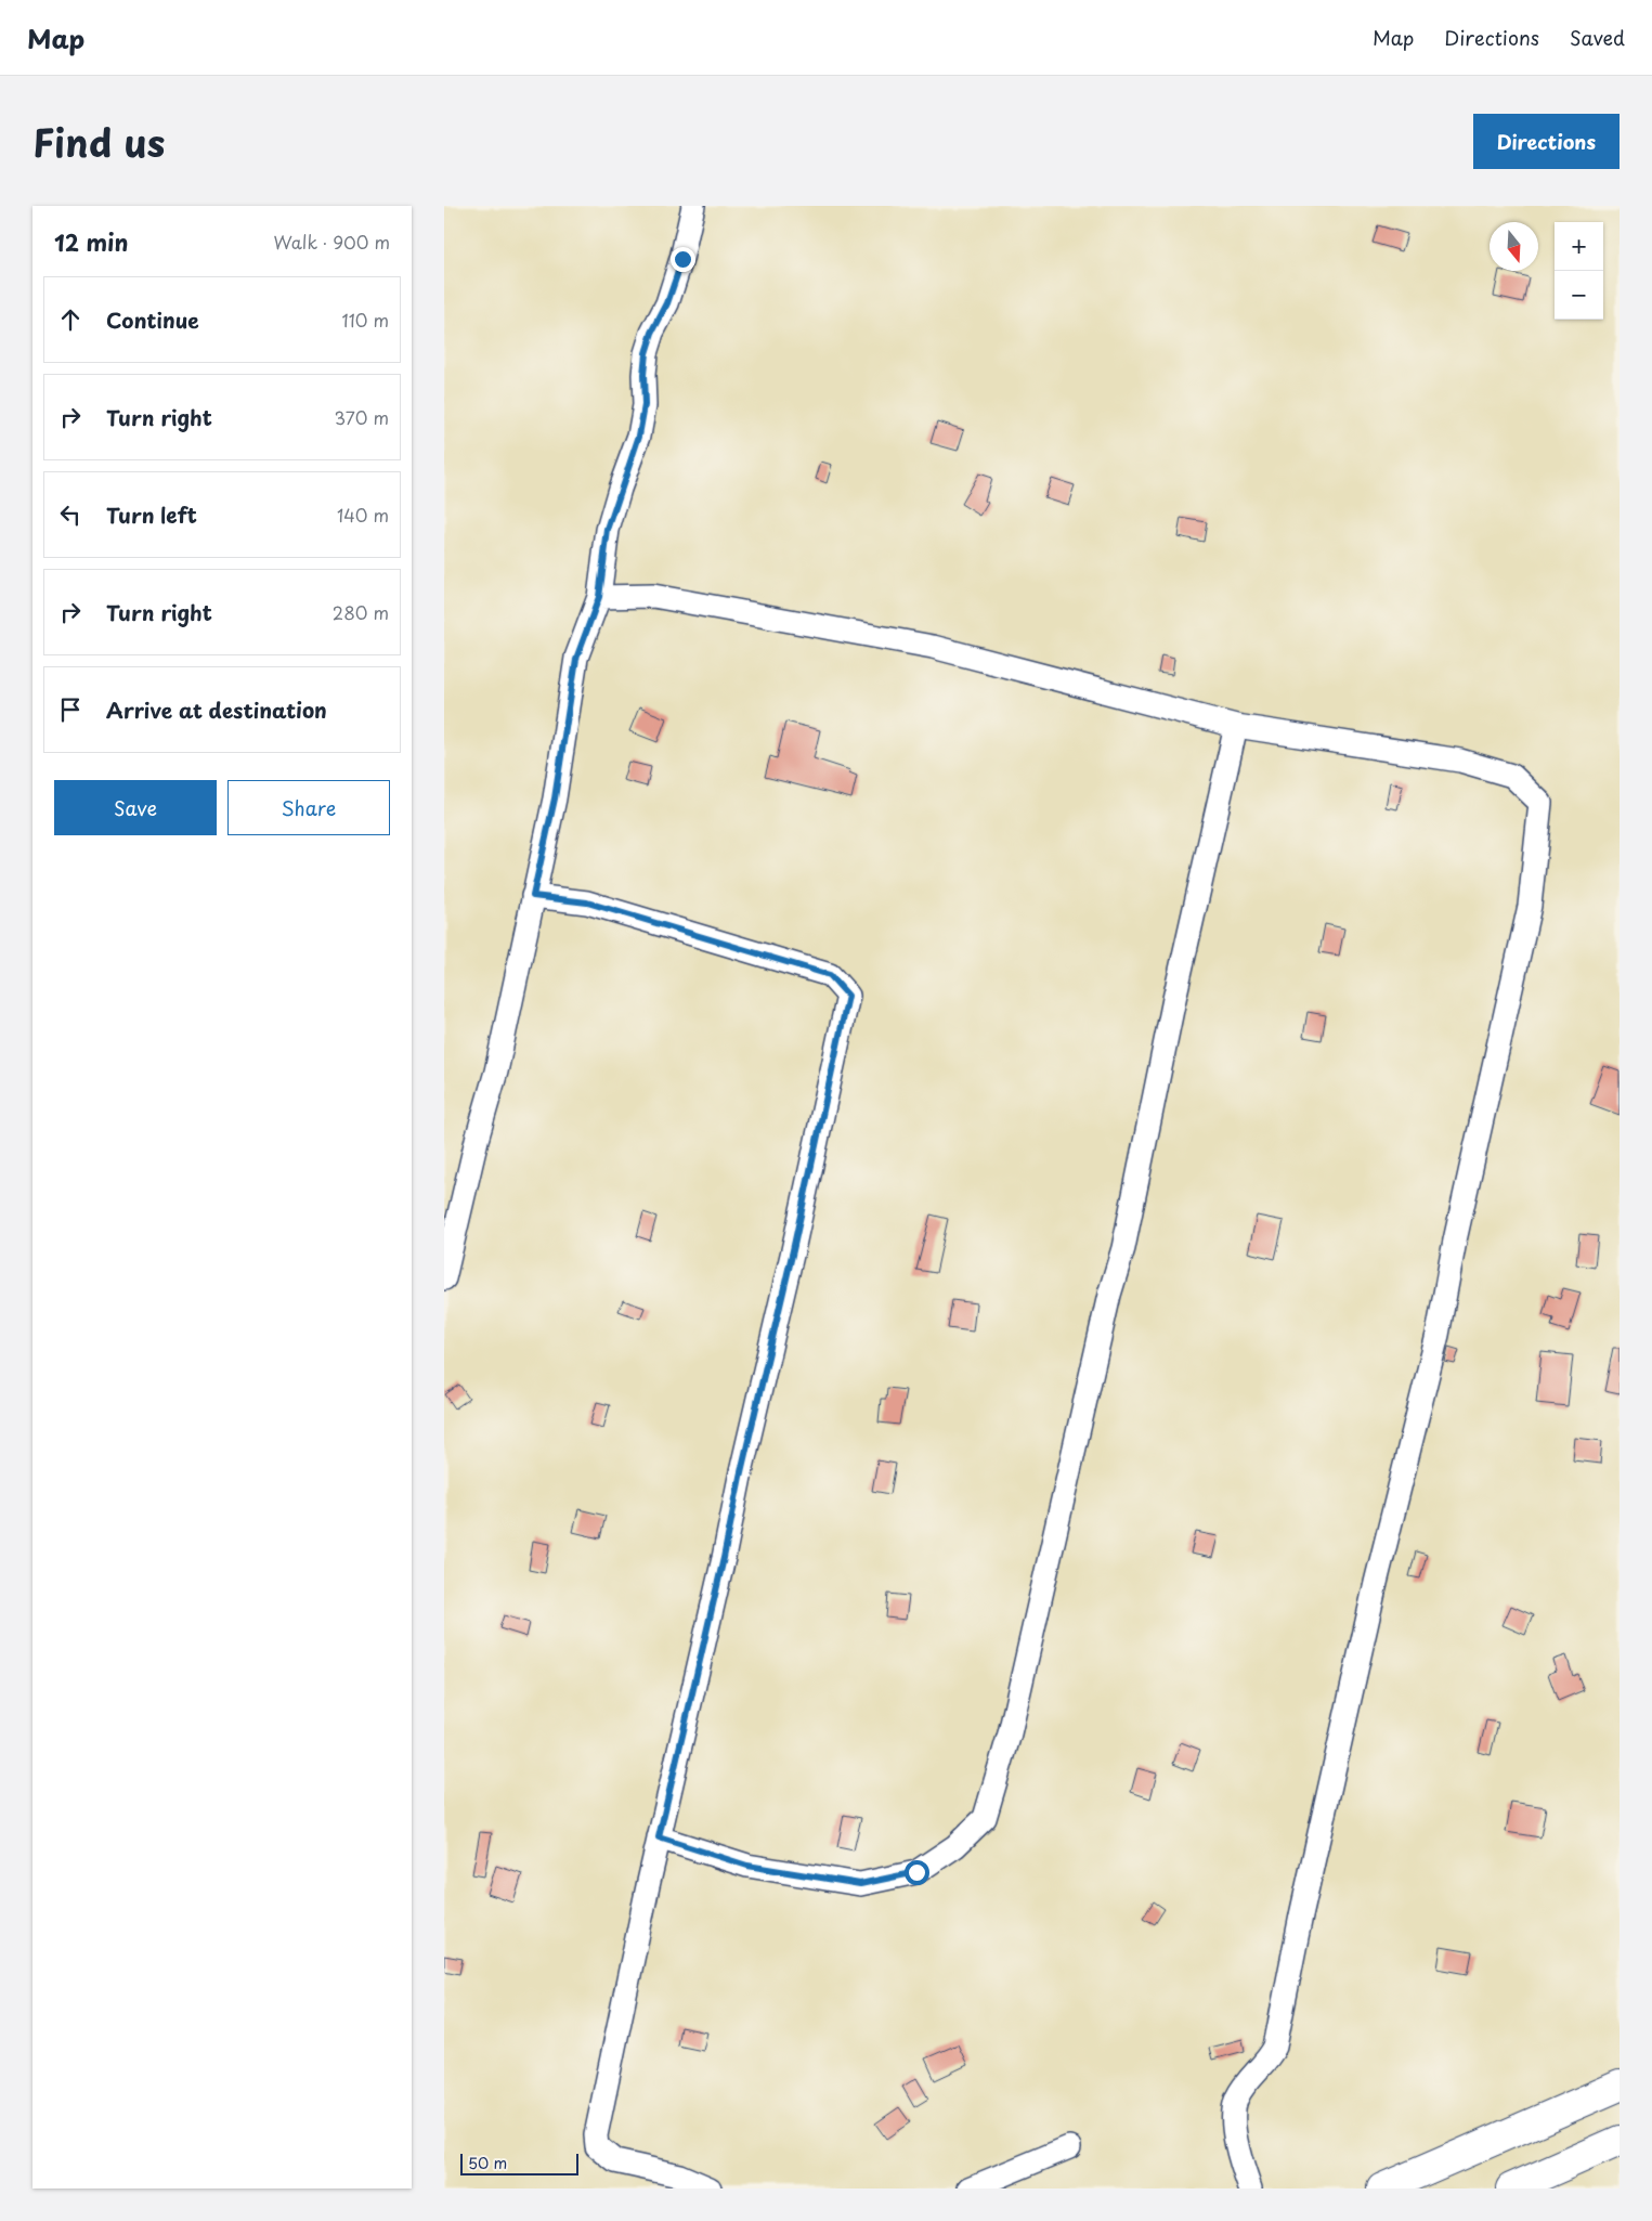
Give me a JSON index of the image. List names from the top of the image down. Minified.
{"scale_bar":"50 m","north":"bottom","page":{"header":"Map","nav":["Map","Directions","Saved"],"title":"Find us","buttons":["Directions",["Save","Share"]],"heading":["12 min","Walk · 900 m"],"map_buttons":["+","−"],"list":[["Continue","110 m"],["Turn right","370 m"],["Turn left","140 m"],["Turn right","280 m"],"Arrive at destination"],"scale":"50 m"}}
